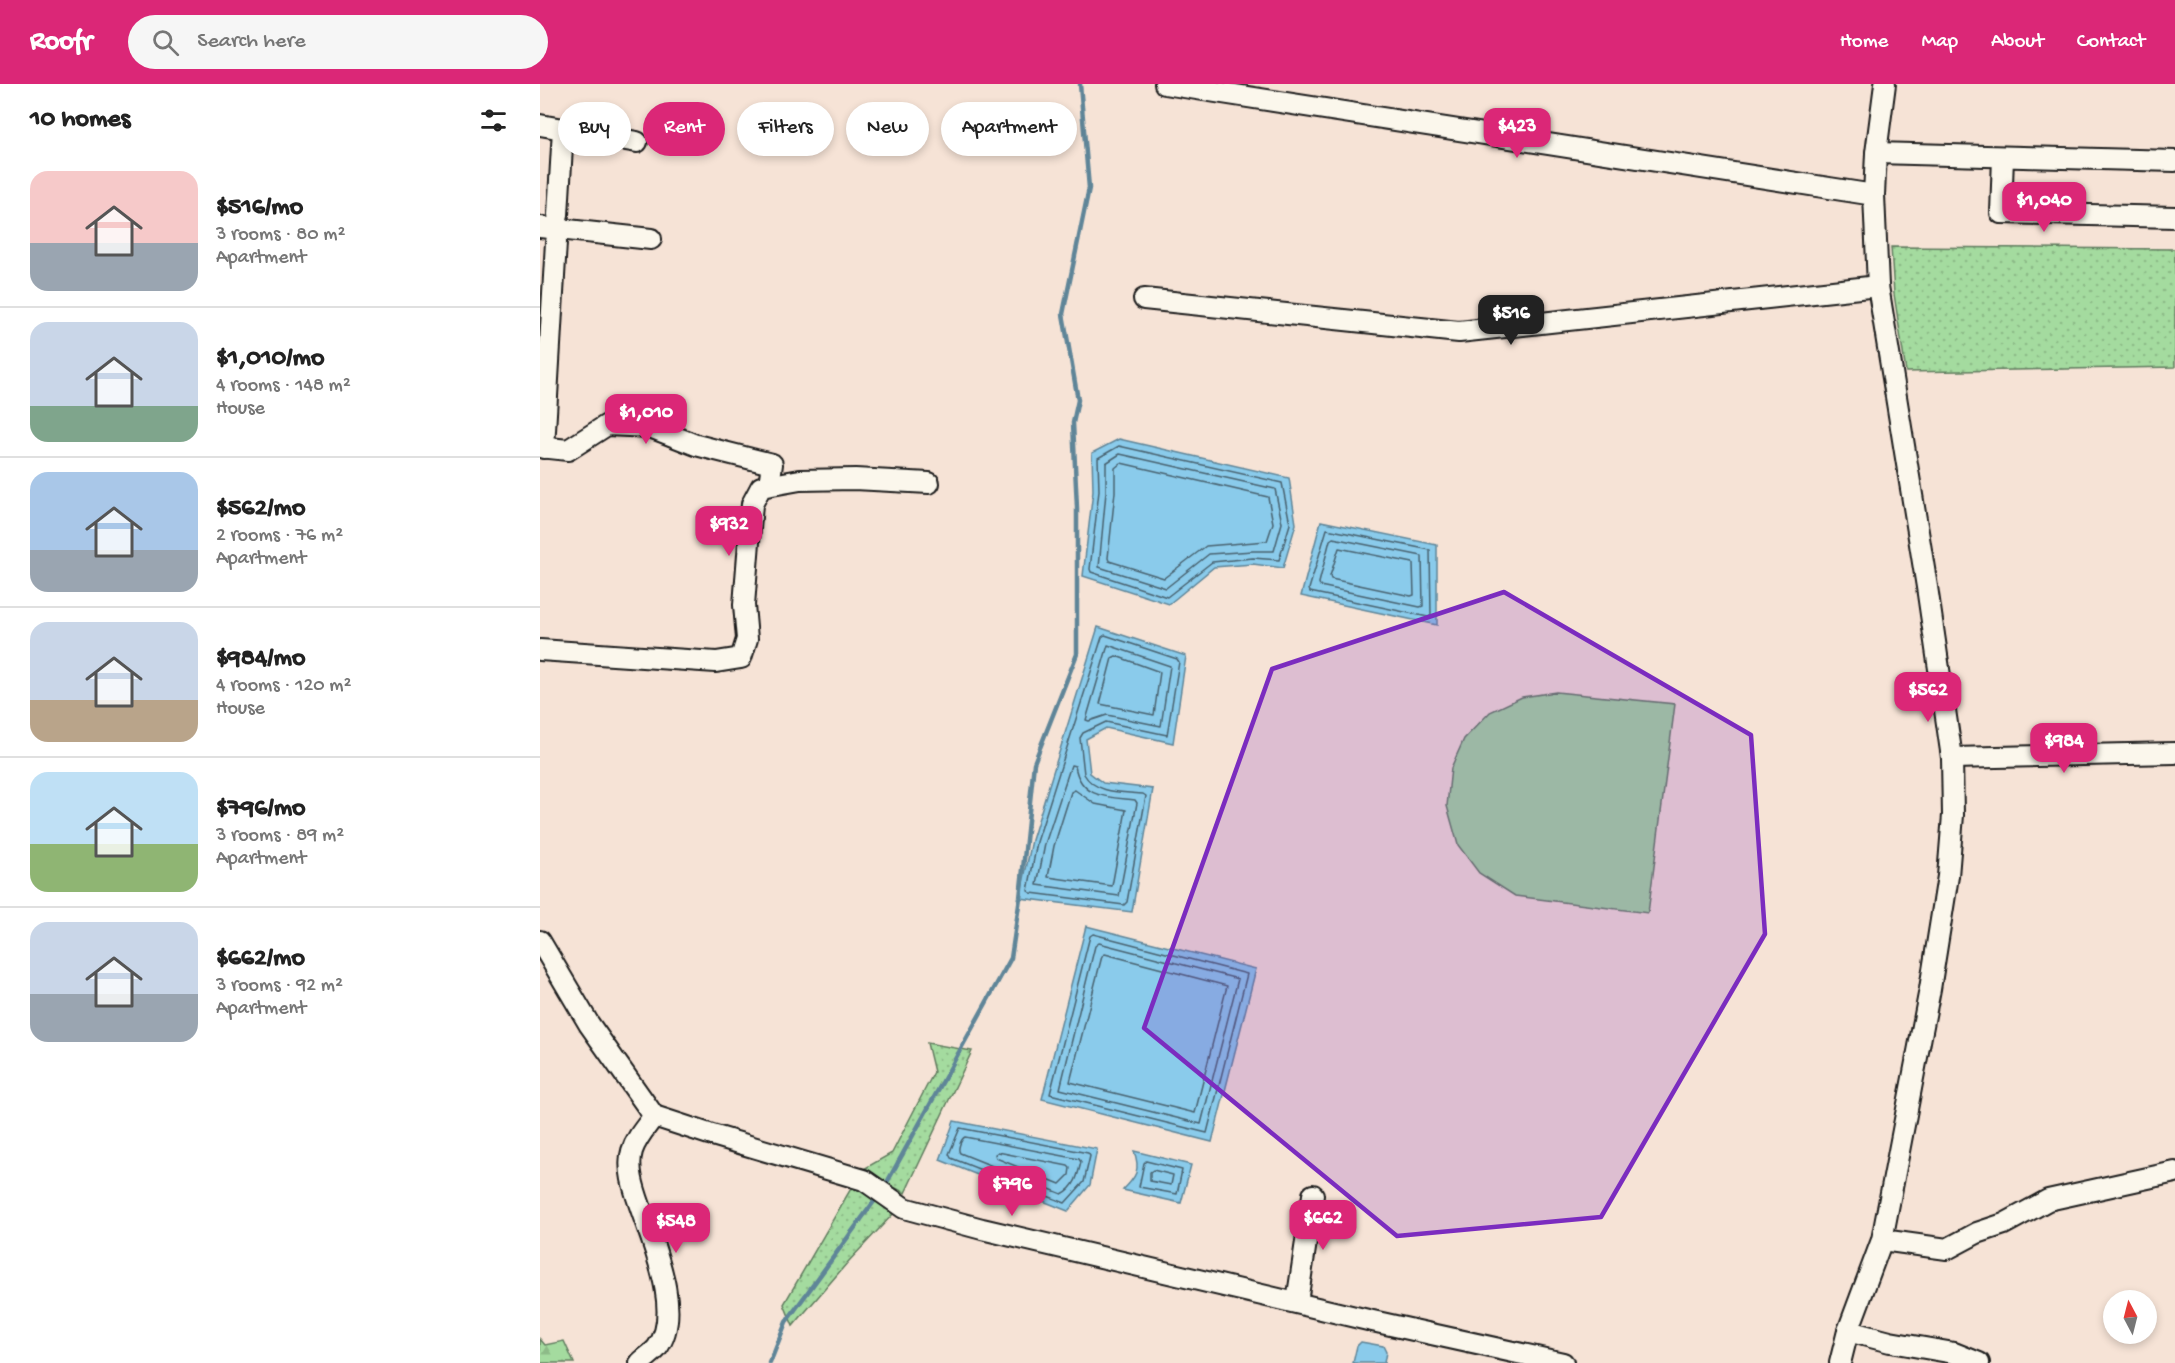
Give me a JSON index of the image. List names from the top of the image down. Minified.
{"north":"top","page":{"header":"Roofr","search":"Search here","nav":["Home","Map","About","Contact"],"heading":"10 homes","chip":["Buy","Rent","Filters","New","Apartment"],"price":["$423","$1,040","$516","$1,010","$932","$562","$984","$796","$662","$548"],"list":[{"name":"$516/mo","note":"3 rooms · 80 m² · Apartment"},{"name":"$1,010/mo","note":"4 rooms · 148 m² · House"},{"name":"$562/mo","note":"2 rooms · 76 m² · Apartment"},{"name":"$984/mo","note":"4 rooms · 120 m² · House"},{"name":"$796/mo","note":"3 rooms · 89 m² · Apartment"},{"name":"$662/mo","note":"3 rooms · 92 m² · Apartment"}]}}
